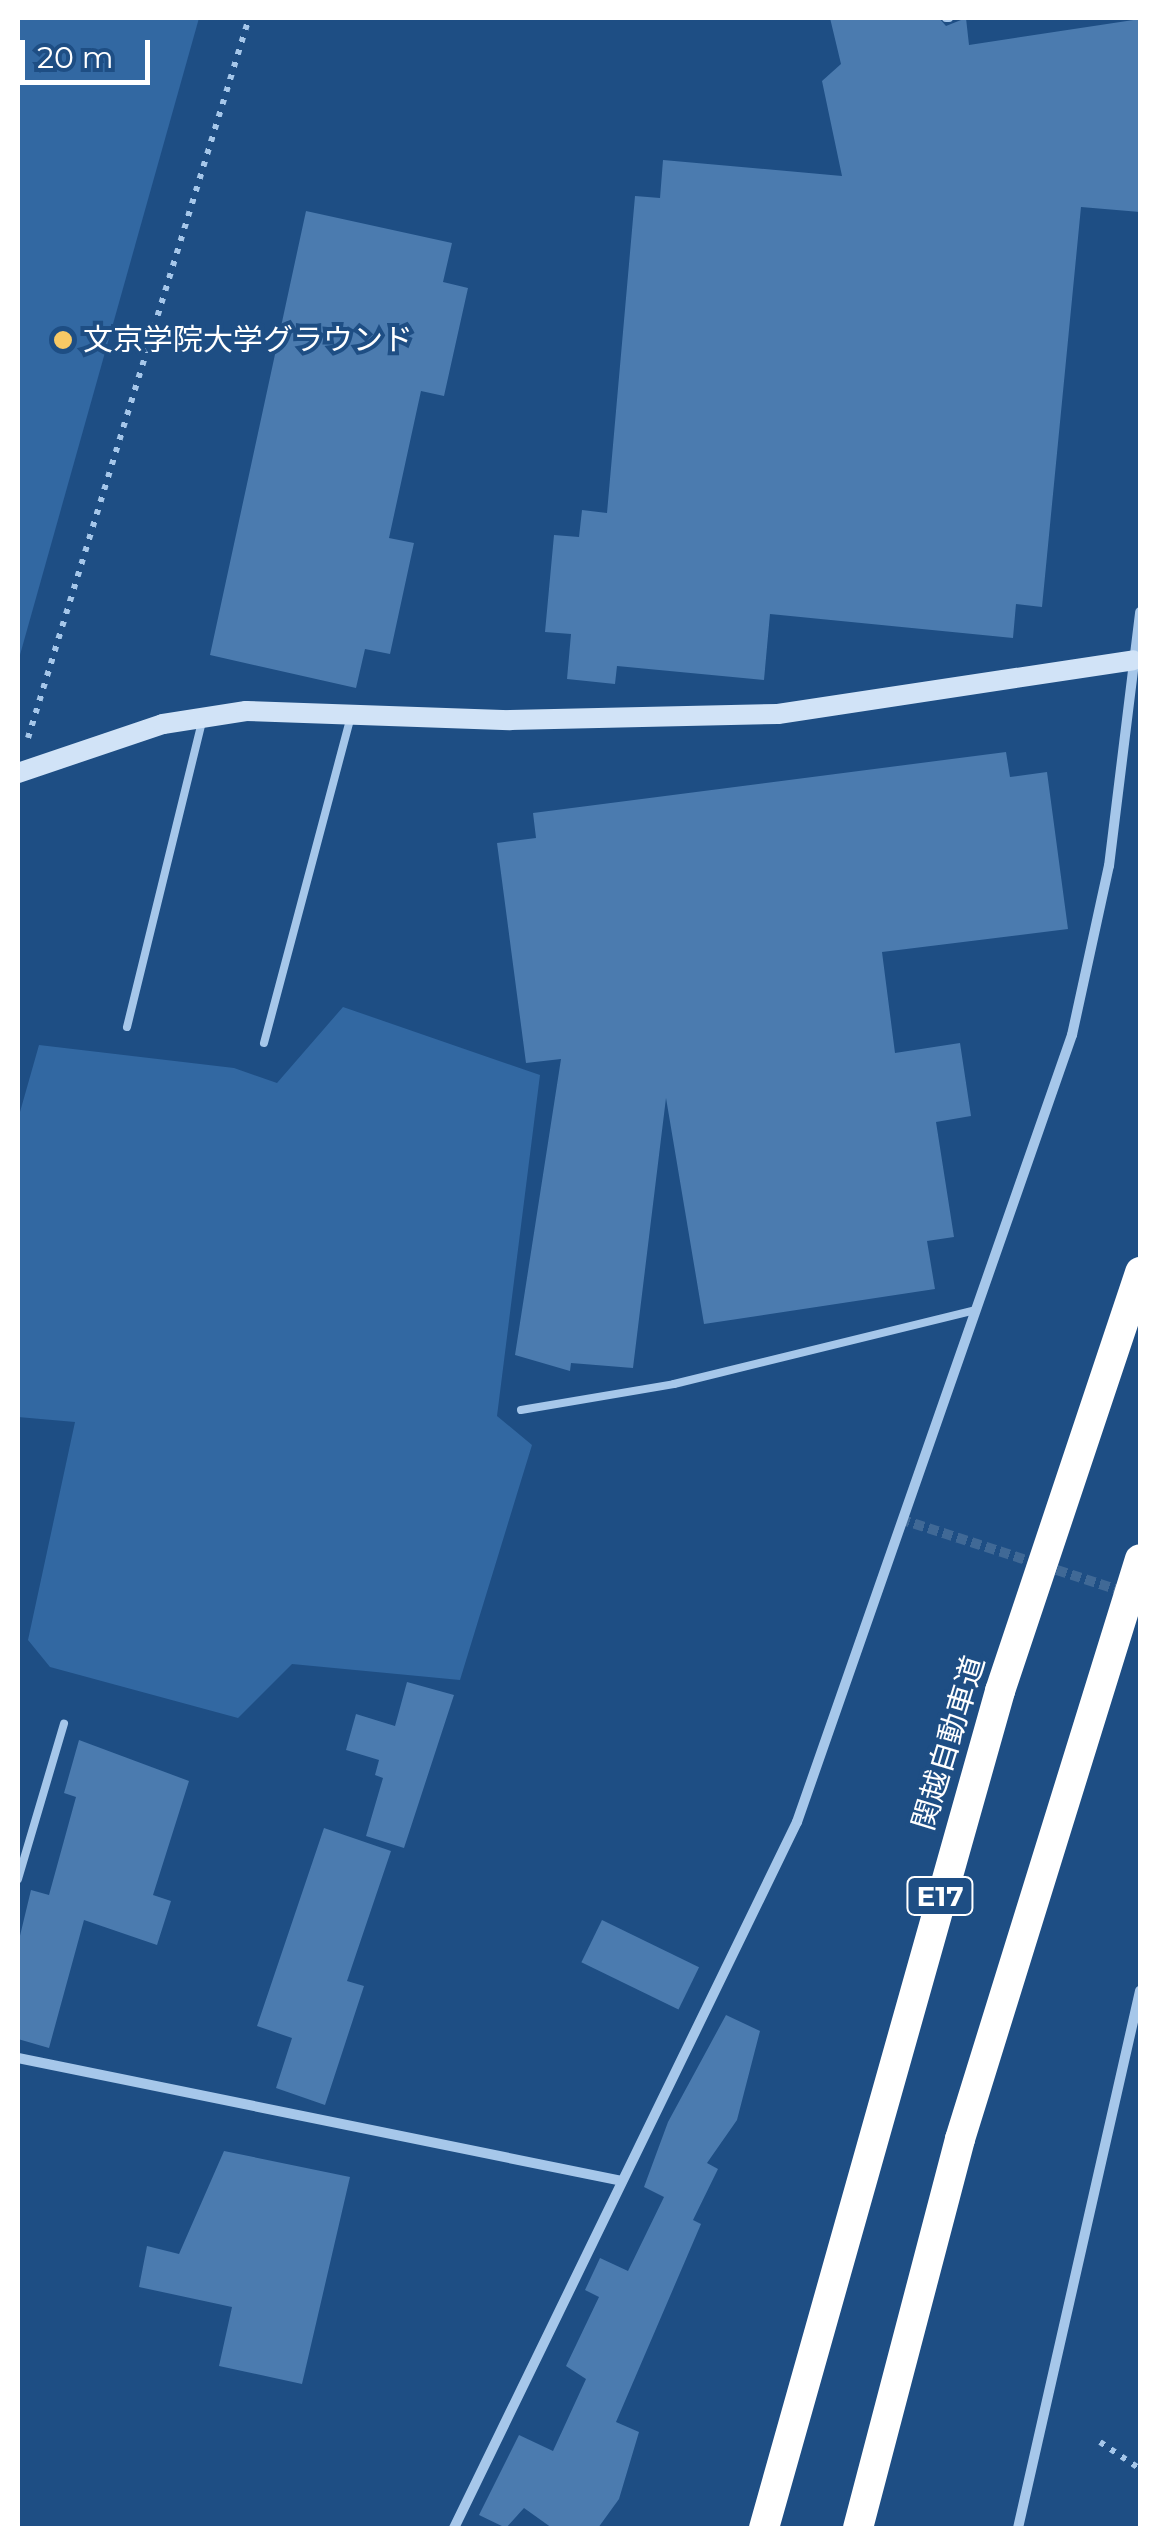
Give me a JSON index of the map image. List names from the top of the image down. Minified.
{"streets":{"highway":["関越自動車道","E17"]},"places":["文京学院大学グラウンド"],"scale_bar":"20 m"}
